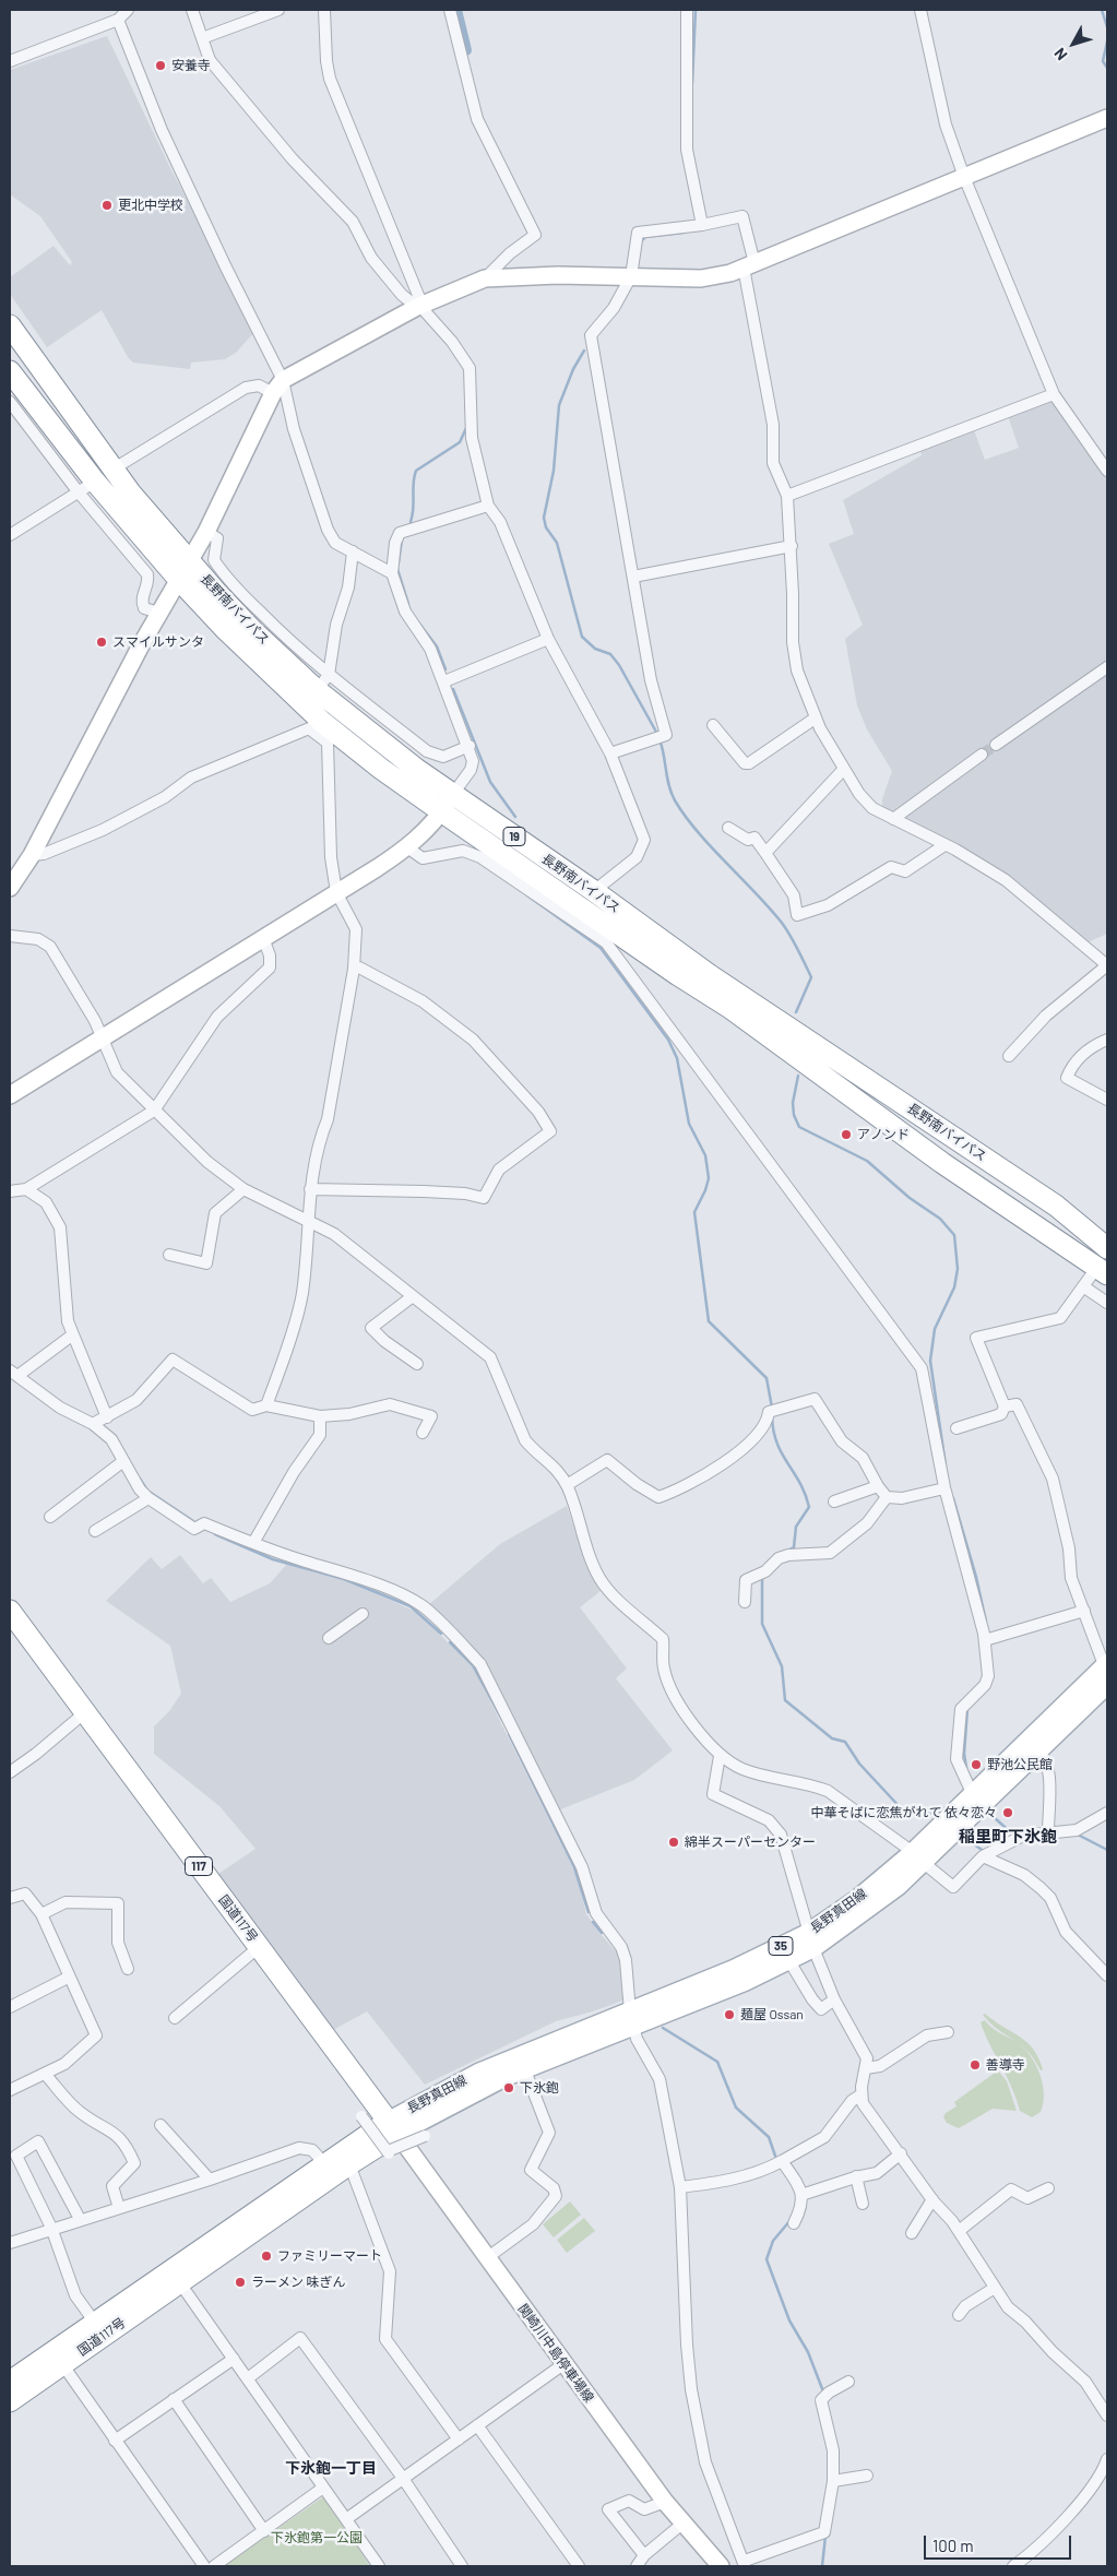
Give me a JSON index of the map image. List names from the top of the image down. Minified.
{"streets":{"highway":["長野南バイパス","19","117","国道117号"],"main road":["長野真田線","35"],"street":["関崎川中島停車場線"]},"crossings":[["長野真田線","国道117号"],["長野真田線","関崎川中島停車場線"],["国道117号","関崎川中島停車場線"]],"districts":["稲里町下氷鉋","下氷鉋一丁目"],"parks":["下氷鉋第一公園"],"places":["安養寺","更北中学校","スマイルサンタ","アノンド","野池公民館","中華そばに恋焦がれて 依々恋々","綿半スーパーセンター","麺屋 Ossan","善導寺","下氷鉋","ファミリーマート","ラーメン 味ぎん"],"scale_bar":"100 m","north":"bottom left"}
